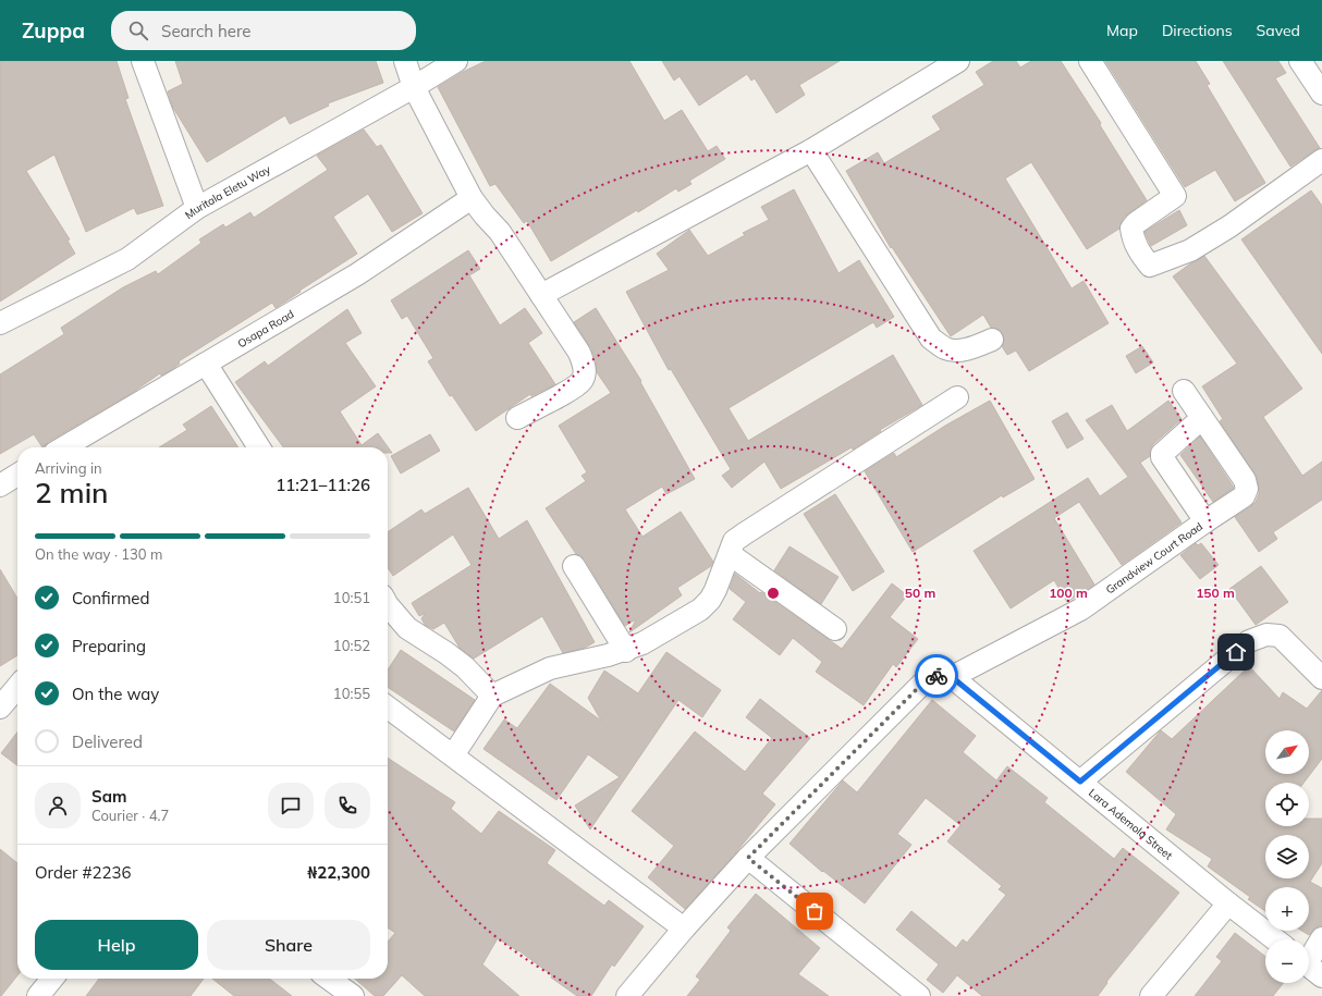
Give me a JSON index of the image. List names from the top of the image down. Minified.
{"streets":{"street":["Muritala Eletu Way","Osapa Road","Grandview Court Road","Lara Ademola Street"]},"crossings":[["Grandview Court Road","Lara Ademola Street"]],"north":"top right","page":{"header":"Zuppa","search":"Search here","nav":["Map","Directions","Saved"],"heading":["2 min","Arriving in","11:21–11:26"],"panel":["Sam","Courier · 4.7","Order #2236","₦22,300"],"bar":"On the way · 130 m","list":[["Confirmed","10:51"],["Preparing","10:52"],["On the way","10:55"],"Delivered"],"map_buttons":["+","−"],"buttons":["Help","Share"]},"rings":["50 m","100 m","150 m"]}
